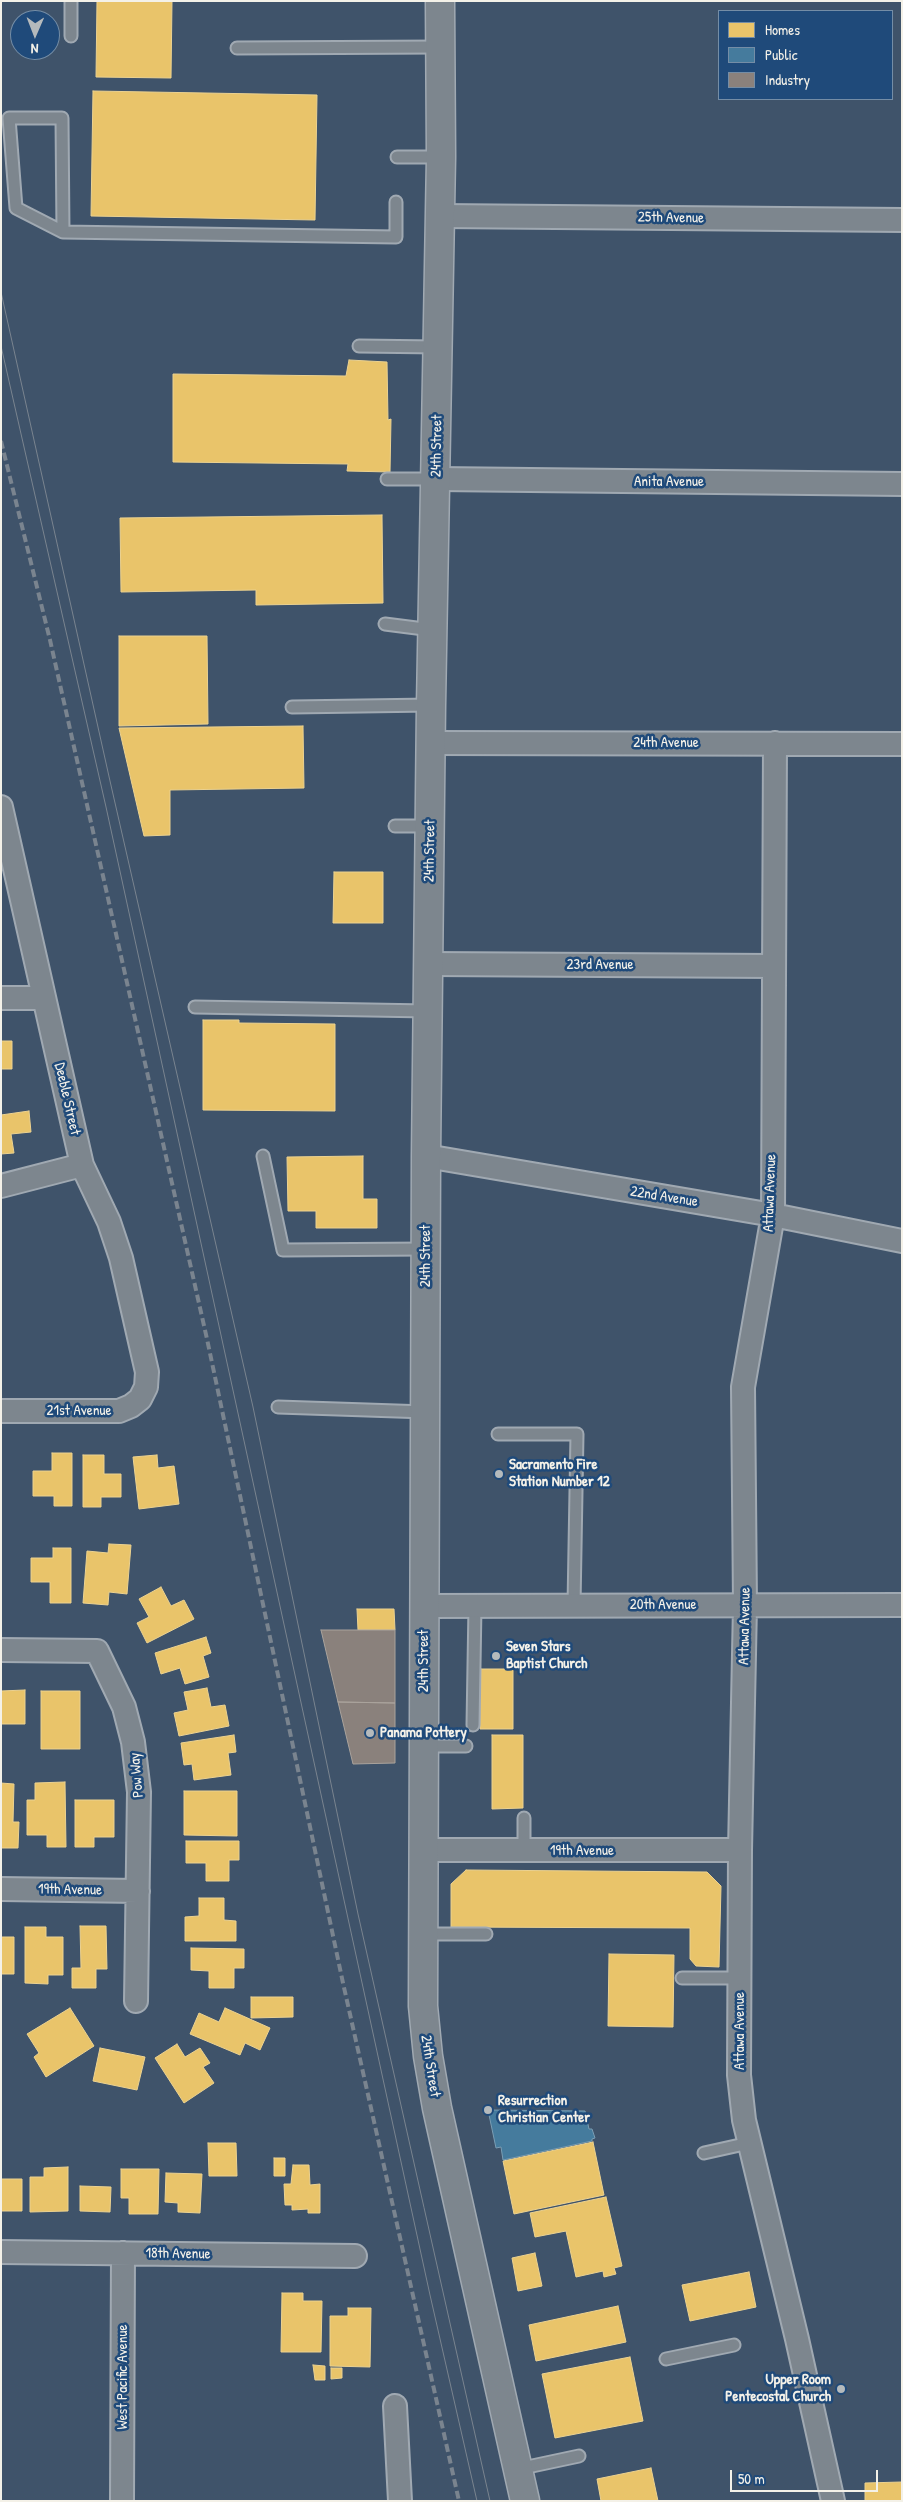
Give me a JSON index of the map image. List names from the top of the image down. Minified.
{"streets":{"street":["25th Avenue","24th Street","Anita Avenue","24th Avenue","23rd Avenue","Deeble Street","Attawa Avenue","22nd Avenue","21st Avenue","20th Avenue","Pow Way","19th Avenue","18th Avenue","West Pacific Avenue"]},"crossings":[["25th Avenue","24th Street"],["24th Street","Anita Avenue"],["24th Street","24th Avenue"],["24th Street","23rd Avenue"],["24th Street","22nd Avenue"],["24th Street","20th Avenue"],["24th Street","19th Avenue"],["24th Avenue","Attawa Avenue"],["23rd Avenue","Attawa Avenue"],["Deeble Street","21st Avenue"],["Attawa Avenue","22nd Avenue"],["Attawa Avenue","20th Avenue"],["Attawa Avenue","19th Avenue"],["Pow Way","19th Avenue"],["18th Avenue","West Pacific Avenue"]],"places":["Sacramento Fire Station Number 12","Seven Stars Baptist Church","Panama Pottery","Resurrection Christian Center","Upper Room Pentecostal Church"],"legend":["Homes","Public","Industry"],"scale_bar":"50 m","north":"bottom"}
